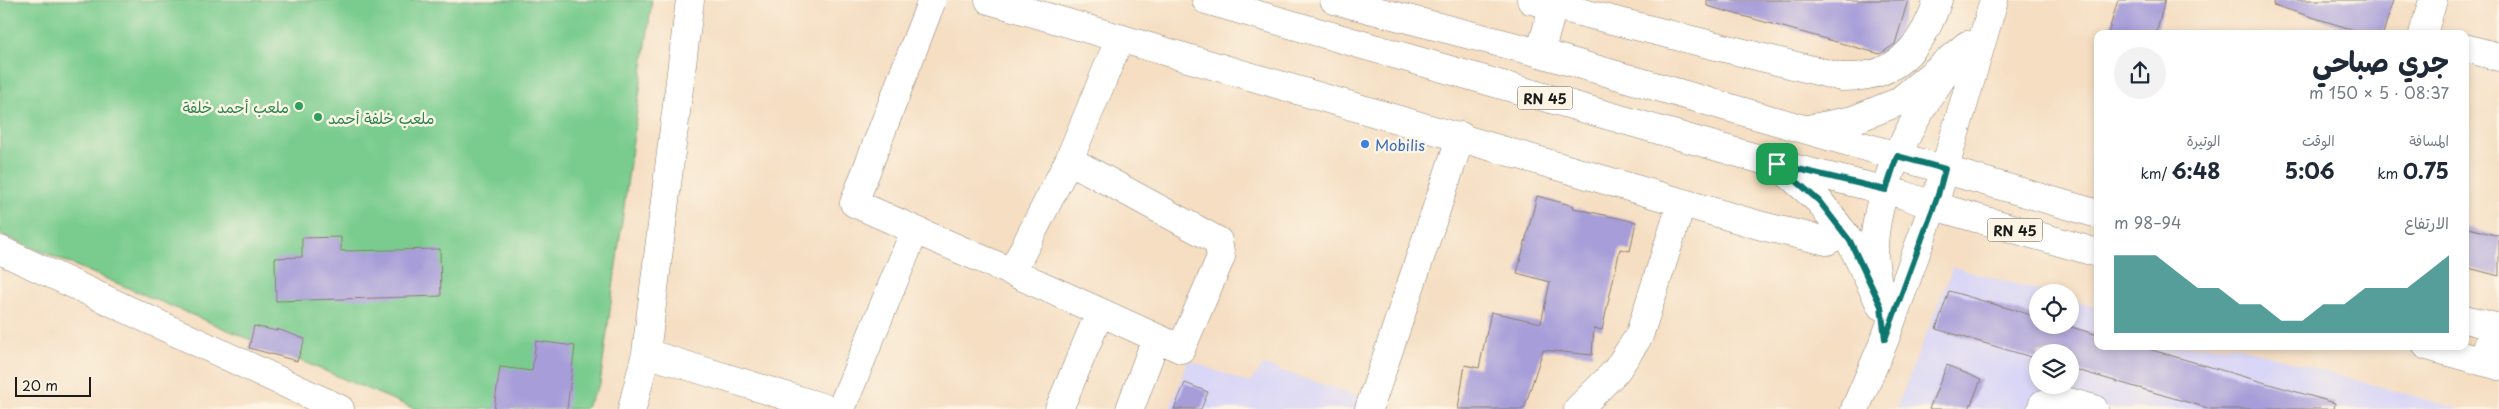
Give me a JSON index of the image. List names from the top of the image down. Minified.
{"streets":{"street":["RN 45"]},"places":["ملعب أحمد خلفة","ملعب خلفة أحمد","Mobilis"],"scale_bar":"20 m","page":{"heading":["جري صباحي","08:37 · 5 × 150 m"],"stats":[["المسافة","0.75 km"],["الوقت","5:06"],["الوتيرة","6:48 /km"]],"chart":["الارتفاع","94–98 m"],"scale":"20 m"}}
